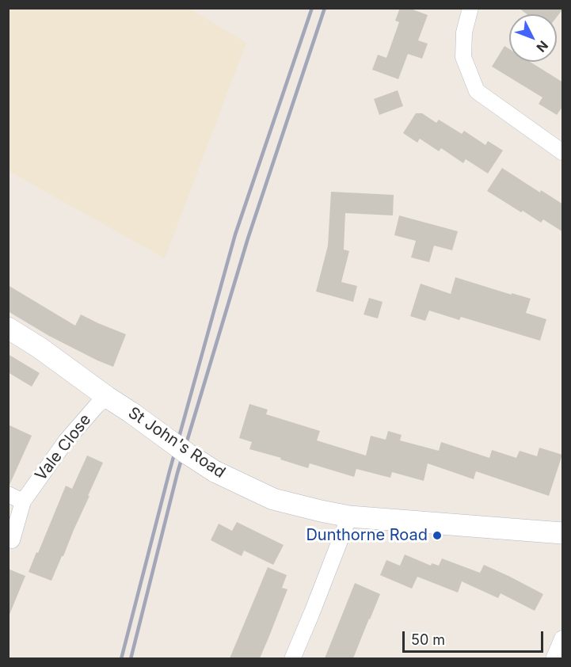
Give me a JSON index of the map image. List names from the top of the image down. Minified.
{"streets":{"street":["St John's Road","Vale Close"]},"crossings":[["St John's Road","Vale Close"]],"places":["Dunthorne Road"],"scale_bar":"50 m","north":"bottom right"}
